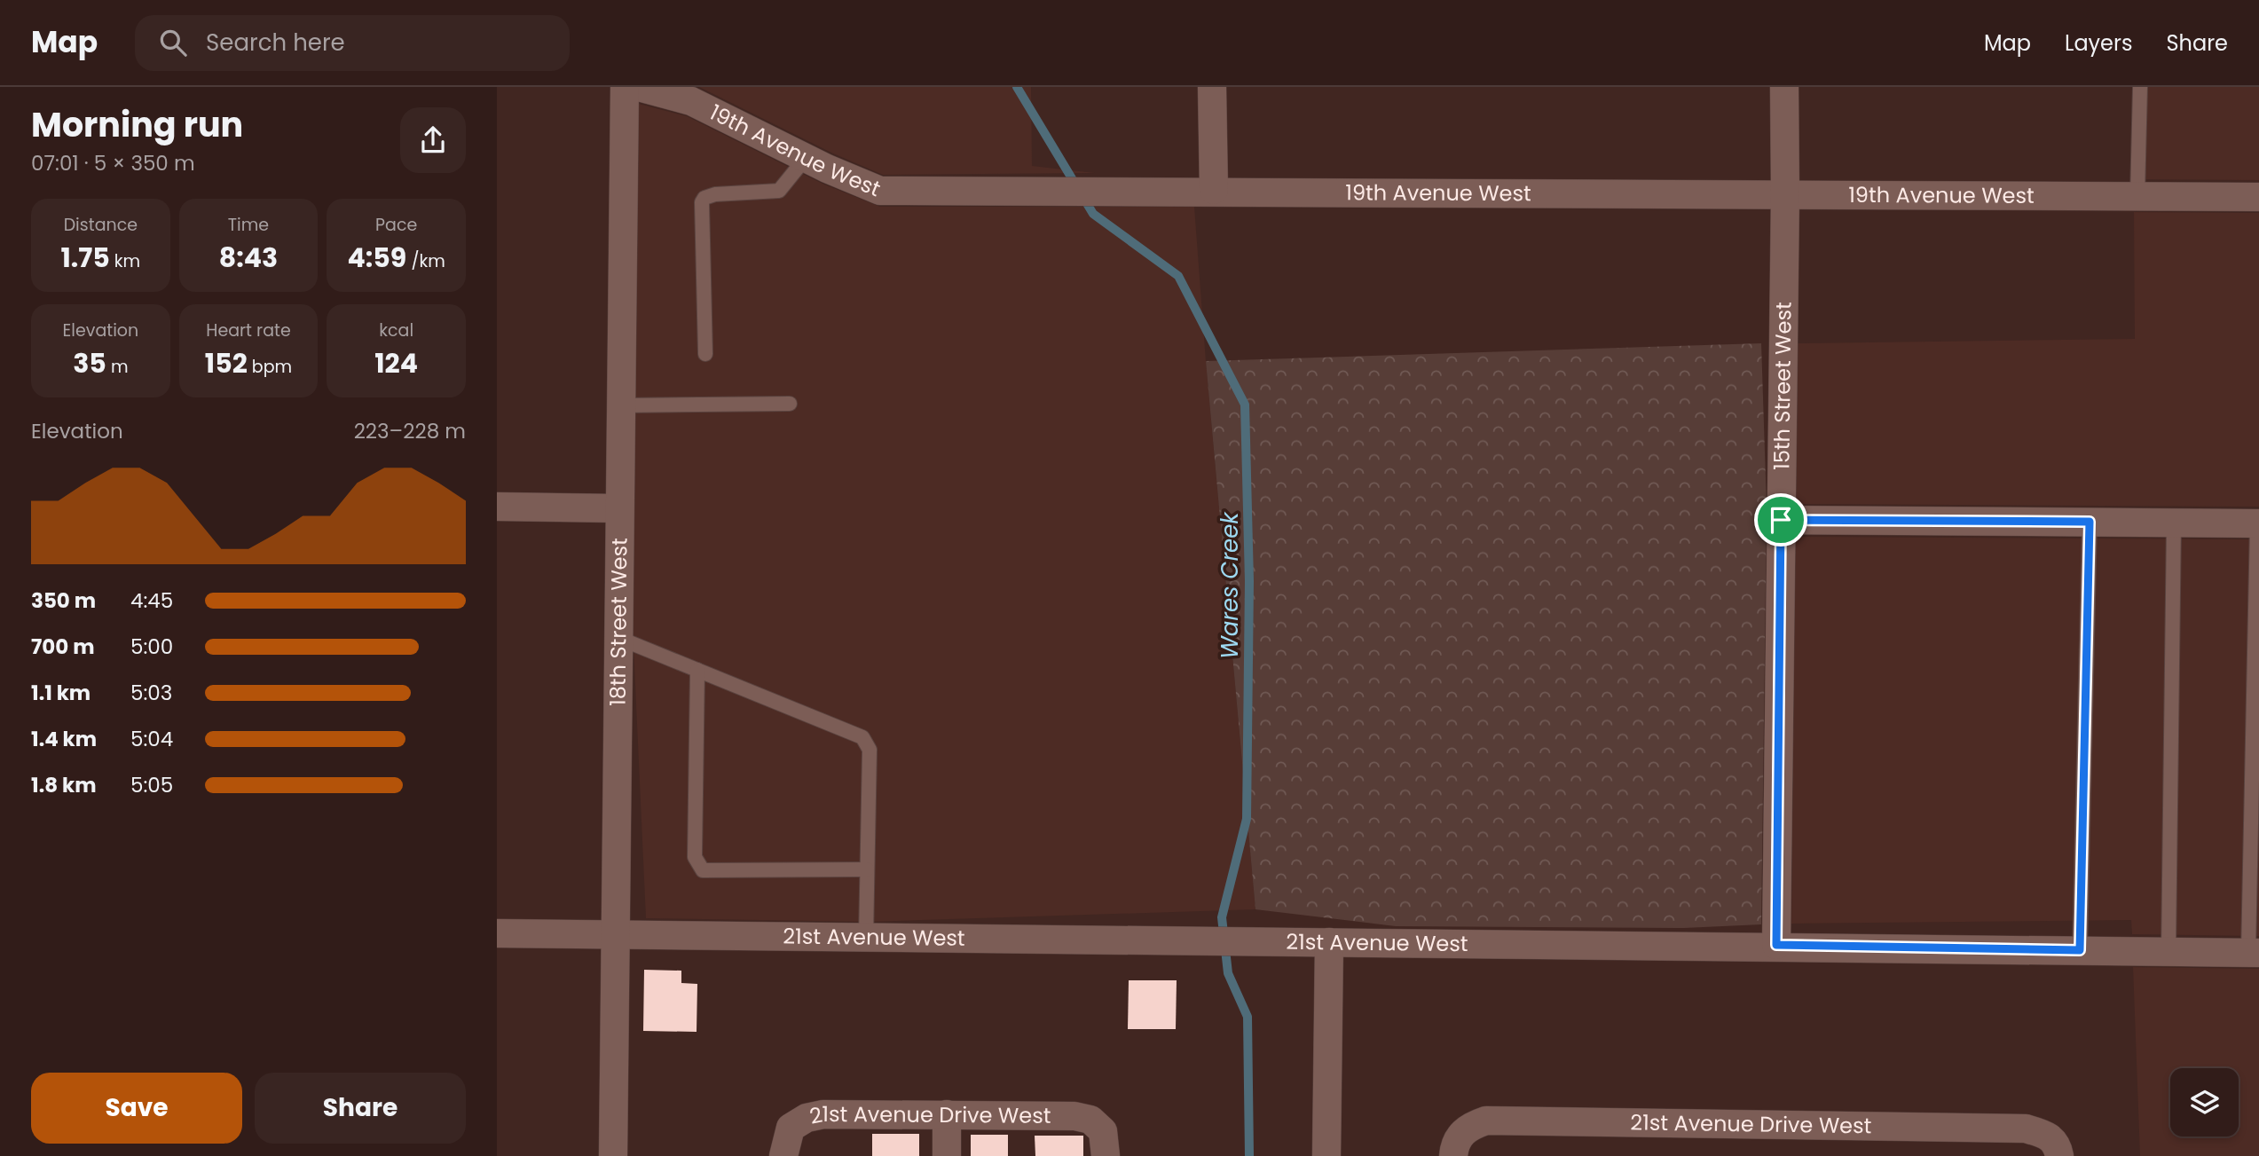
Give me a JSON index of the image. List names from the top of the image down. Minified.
{"streets":{"street":["19th Avenue West","15th Street West","18th Street West","21st Avenue West","21st Avenue Drive West"]},"crossings":[["19th Avenue West","15th Street West"],["15th Street West","21st Avenue West"],["18th Street West","21st Avenue West"]],"water":["Wares Creek"],"page":{"header":"Map","search":"Search here","nav":["Map","Layers","Share"],"heading":["Morning run","07:01 · 5 × 350 m"],"stats":[["Distance","1.75 km"],["Time","8:43"],["Pace","4:59 /km"],["Elevation","35 m"],["Heart rate","152 bpm"],["kcal","124"]],"chart":["Elevation","223–228 m"],"list":[{"name":"350 m","note":"4:45"},{"name":"700 m","note":"5:00"},{"name":"1.1 km","note":"5:03"},{"name":"1.4 km","note":"5:04"},{"name":"1.8 km","note":"5:05"}],"buttons":["Save","Share"]}}
